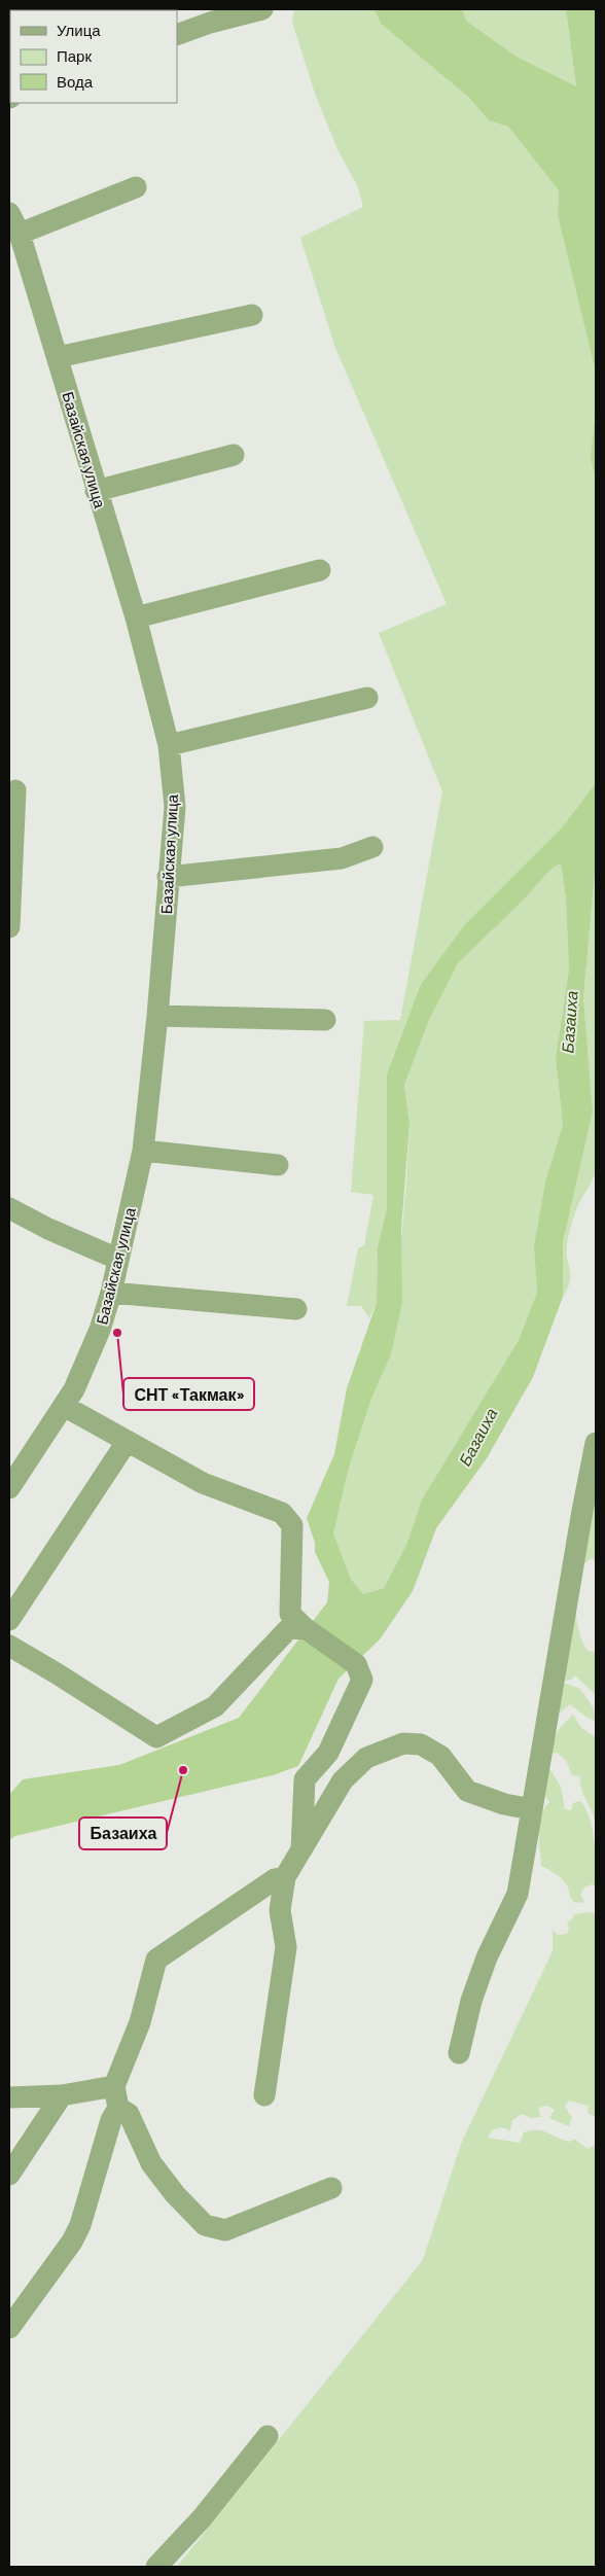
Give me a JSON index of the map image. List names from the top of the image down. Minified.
{"streets":{"street":["Базайская улица"]},"water":["Базаиха"],"places":["СНТ «Такмак»","Базаиха"],"legend":["Улица","Парк","Вода"]}
